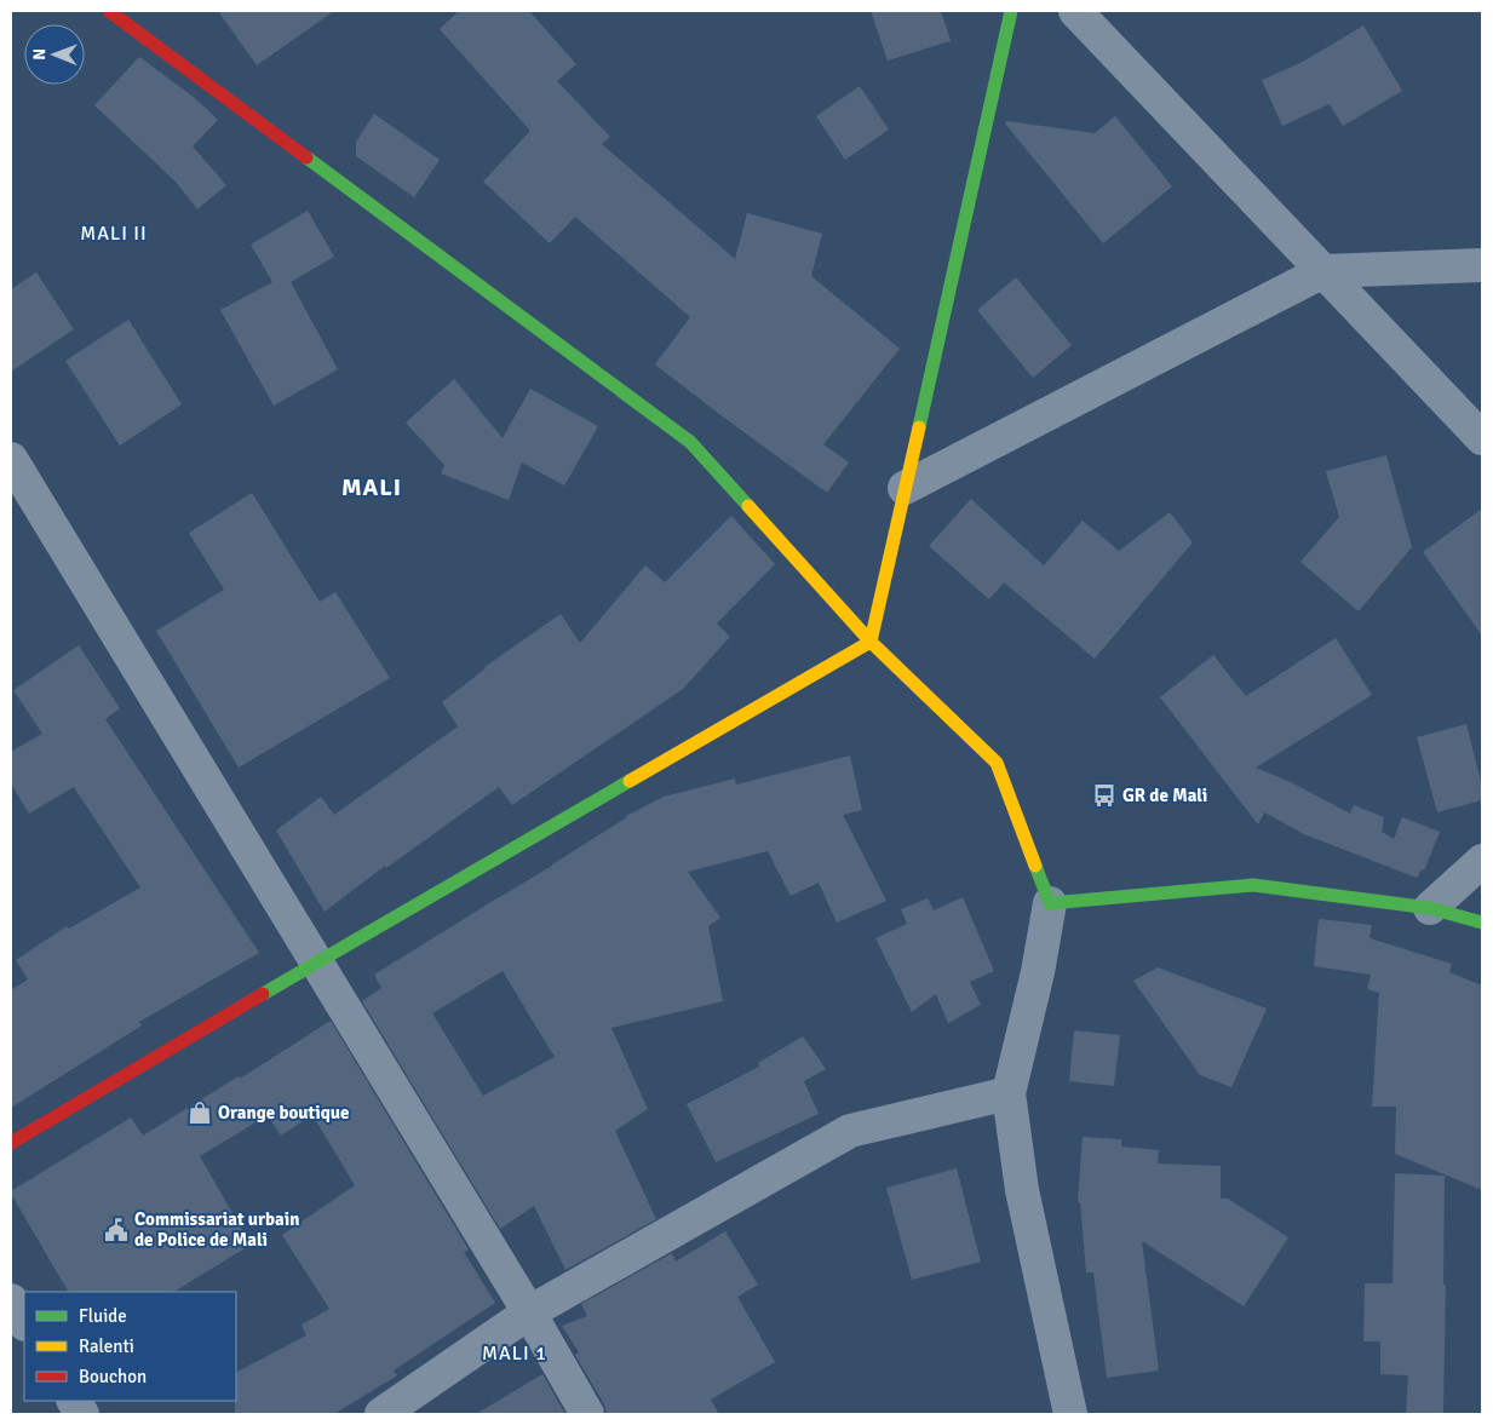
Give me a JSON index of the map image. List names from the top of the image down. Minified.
{"districts":["MALI II","MALI","MALI 1"],"places":{"bus stop":["GR de Mali"],"shop":["Orange boutique"],"public building":["Commissariat urbain de Police de Mali"]},"legend":["Fluide","Ralenti","Bouchon"],"north":"left"}
